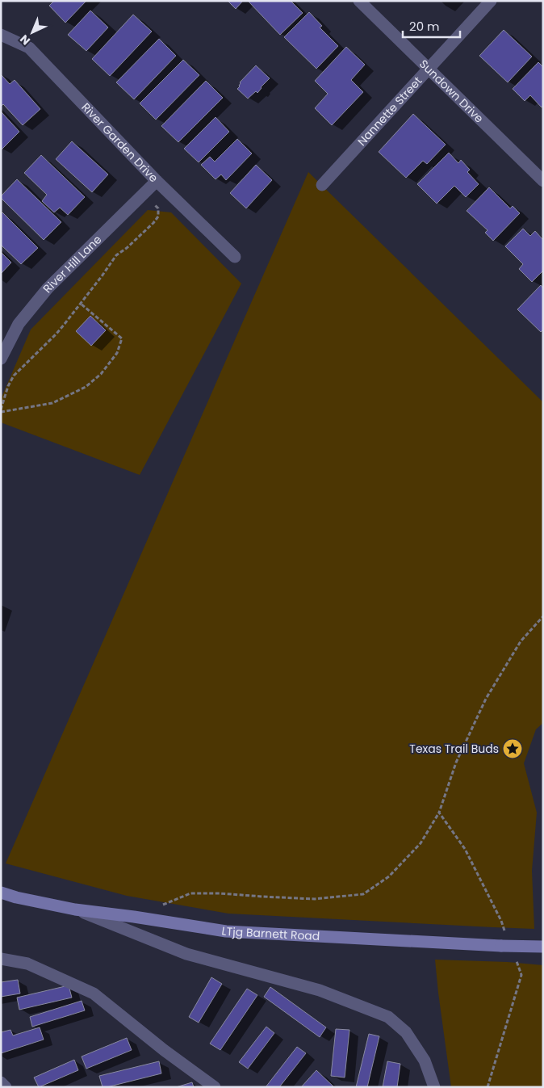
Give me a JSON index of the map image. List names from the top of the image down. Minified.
{"streets":{"street":["Sundown Drive","Nannette Street","River Garden Drive","River Hill Lane","LTjg Barnett Road"]},"crossings":[["Sundown Drive","Nannette Street"],["River Garden Drive","River Hill Lane"]],"places":{"place":["Texas Trail Buds"]},"scale_bar":"20 m","north":"bottom left"}
